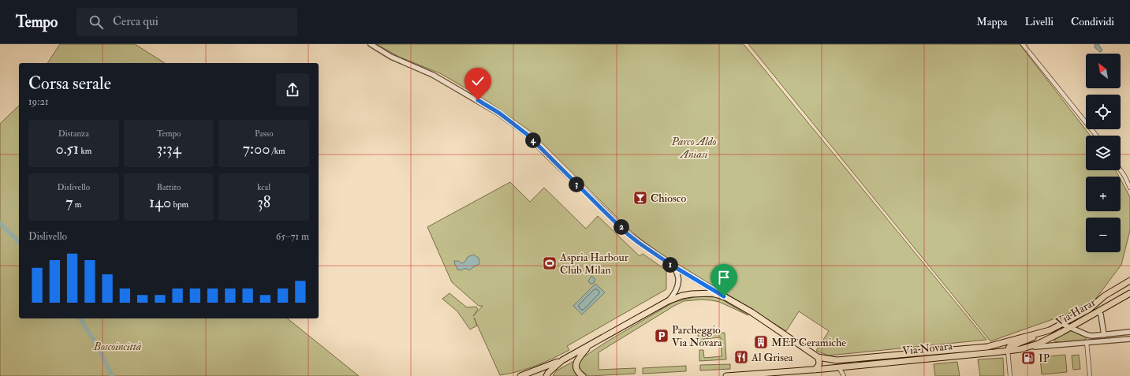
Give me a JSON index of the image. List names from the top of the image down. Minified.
{"streets":{"main road":["Via Harar","Via Novara"]},"crossings":[["Via Harar","Via Novara"]],"parks":["Parco Aldo Aniasi","Boscoincittà"],"places":{"bar":["Chiosco"],"sports":["Aspria Harbour Club Milan"],"parking":["Parcheggio Via Novara"],"building":["MEP Ceramiche"],"restaurant":["Al Grisea"],"fuel station":["IP"]},"north":"top left","page":{"header":"Tempo","search":"Cerca qui","nav":["Mappa","Livelli","Condividi"],"map_buttons":["+","−"],"heading":["Corsa serale","19:21"],"stats":[["Distanza","0.51 km"],["Tempo","3:34"],["Passo","7:00 /km"],["Dislivello","7 m"],["Battito","140 bpm"],["kcal","38"]],"pins":["4","3","2","1"],"chart":["Dislivello","65–71 m"]}}
